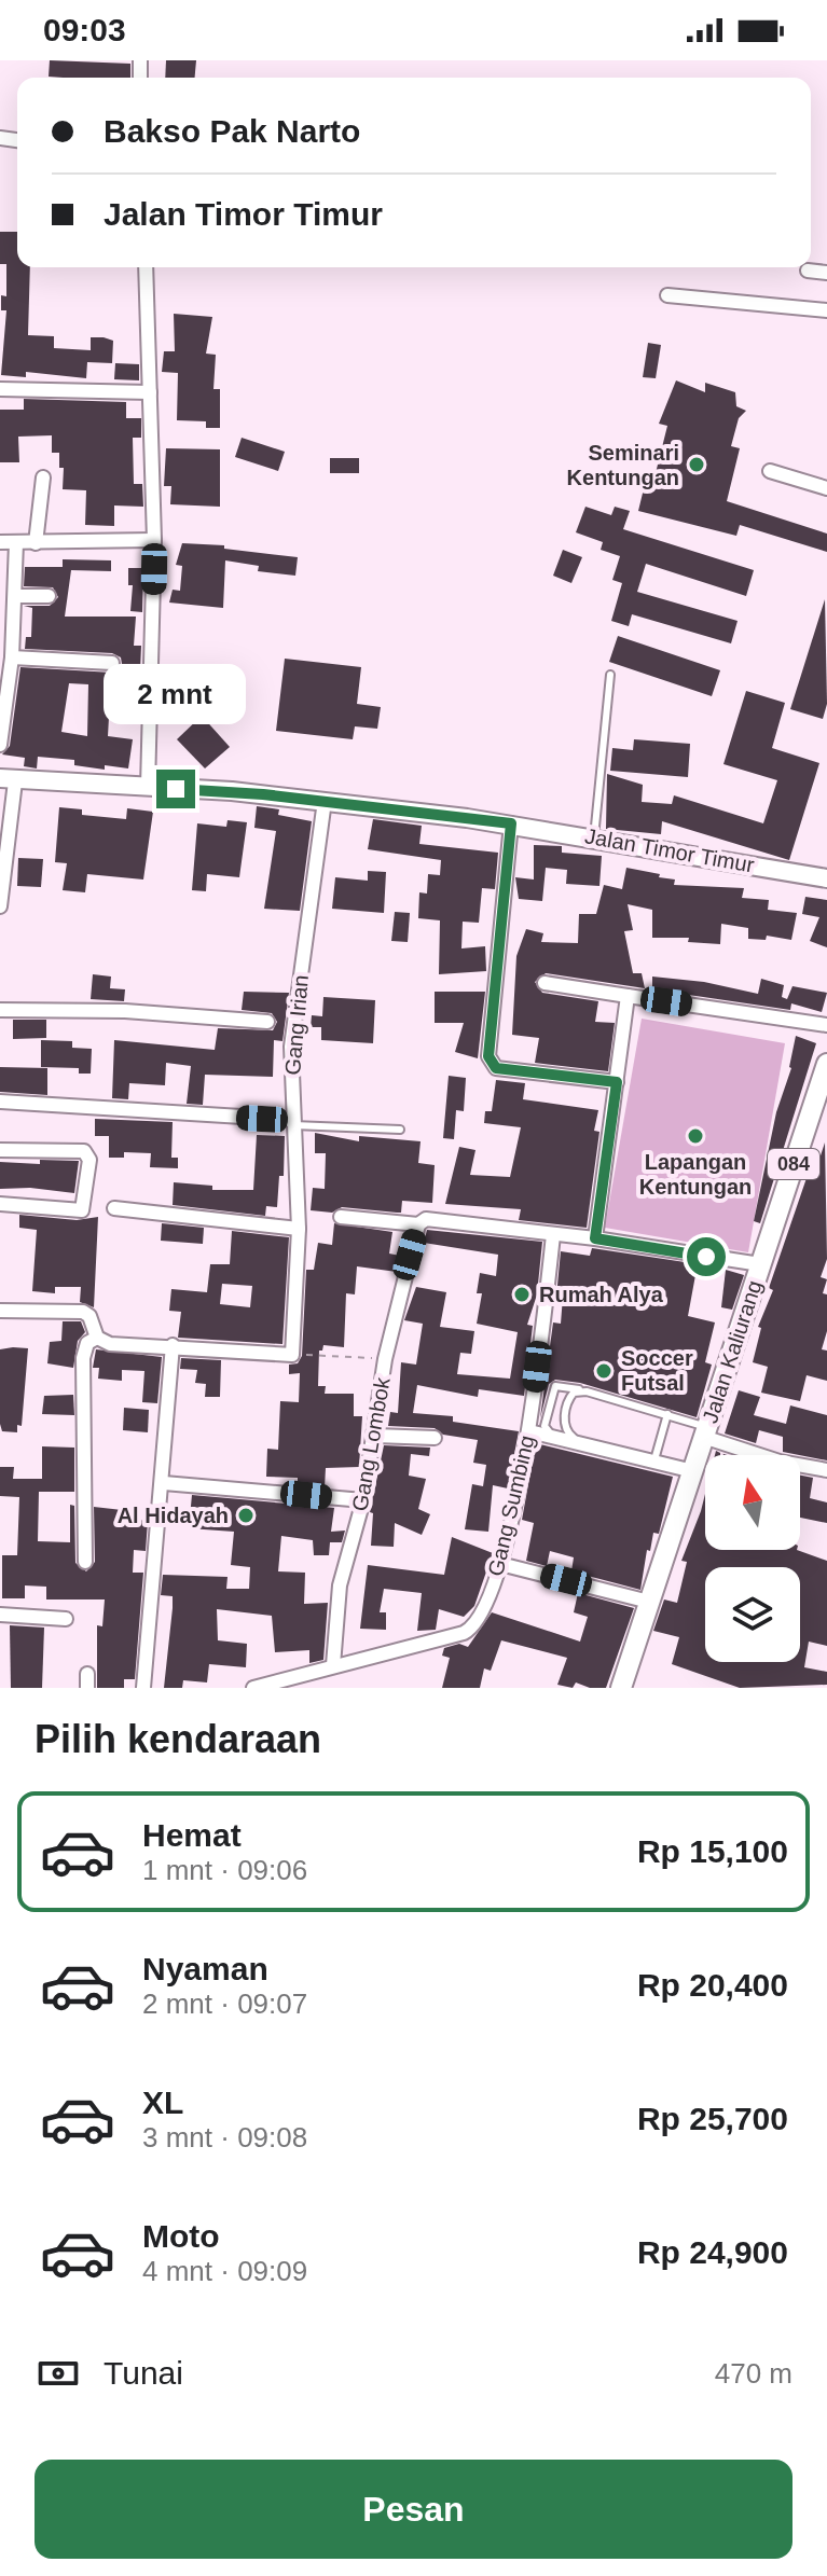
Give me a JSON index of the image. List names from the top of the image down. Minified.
{"streets":{"main road":["084","Jalan Kaliurang"],"street":["Jalan Timor Timur","Gang Irian","Gang Lombok","Gang Sumbing"]},"crossings":[["Jalan Timor Timur","Gang Irian"],["Gang Lombok","Gang Sumbing"]],"places":["Seminari Kentungan","Lapangan Kentungan","Rumah Alya","Soccer Futsal","Al Hidayah"],"north":"top","page":{"status":"09:03","banner":["Bakso Pak Narto","Jalan Timor Timur"],"bubble":"2 mnt","heading":"Pilih kendaraan","list":[{"name":"Hemat","note":"1 mnt · 09:06","value":"Rp 15,100"},{"name":"Nyaman","note":"2 mnt · 09:07","value":"Rp 20,400"},{"name":"XL","note":"3 mnt · 09:08","value":"Rp 25,700"},{"name":"Moto","note":"4 mnt · 09:09","value":"Rp 24,900"}],"pay":["Tunai","470 m"],"buttons":"Pesan"}}
